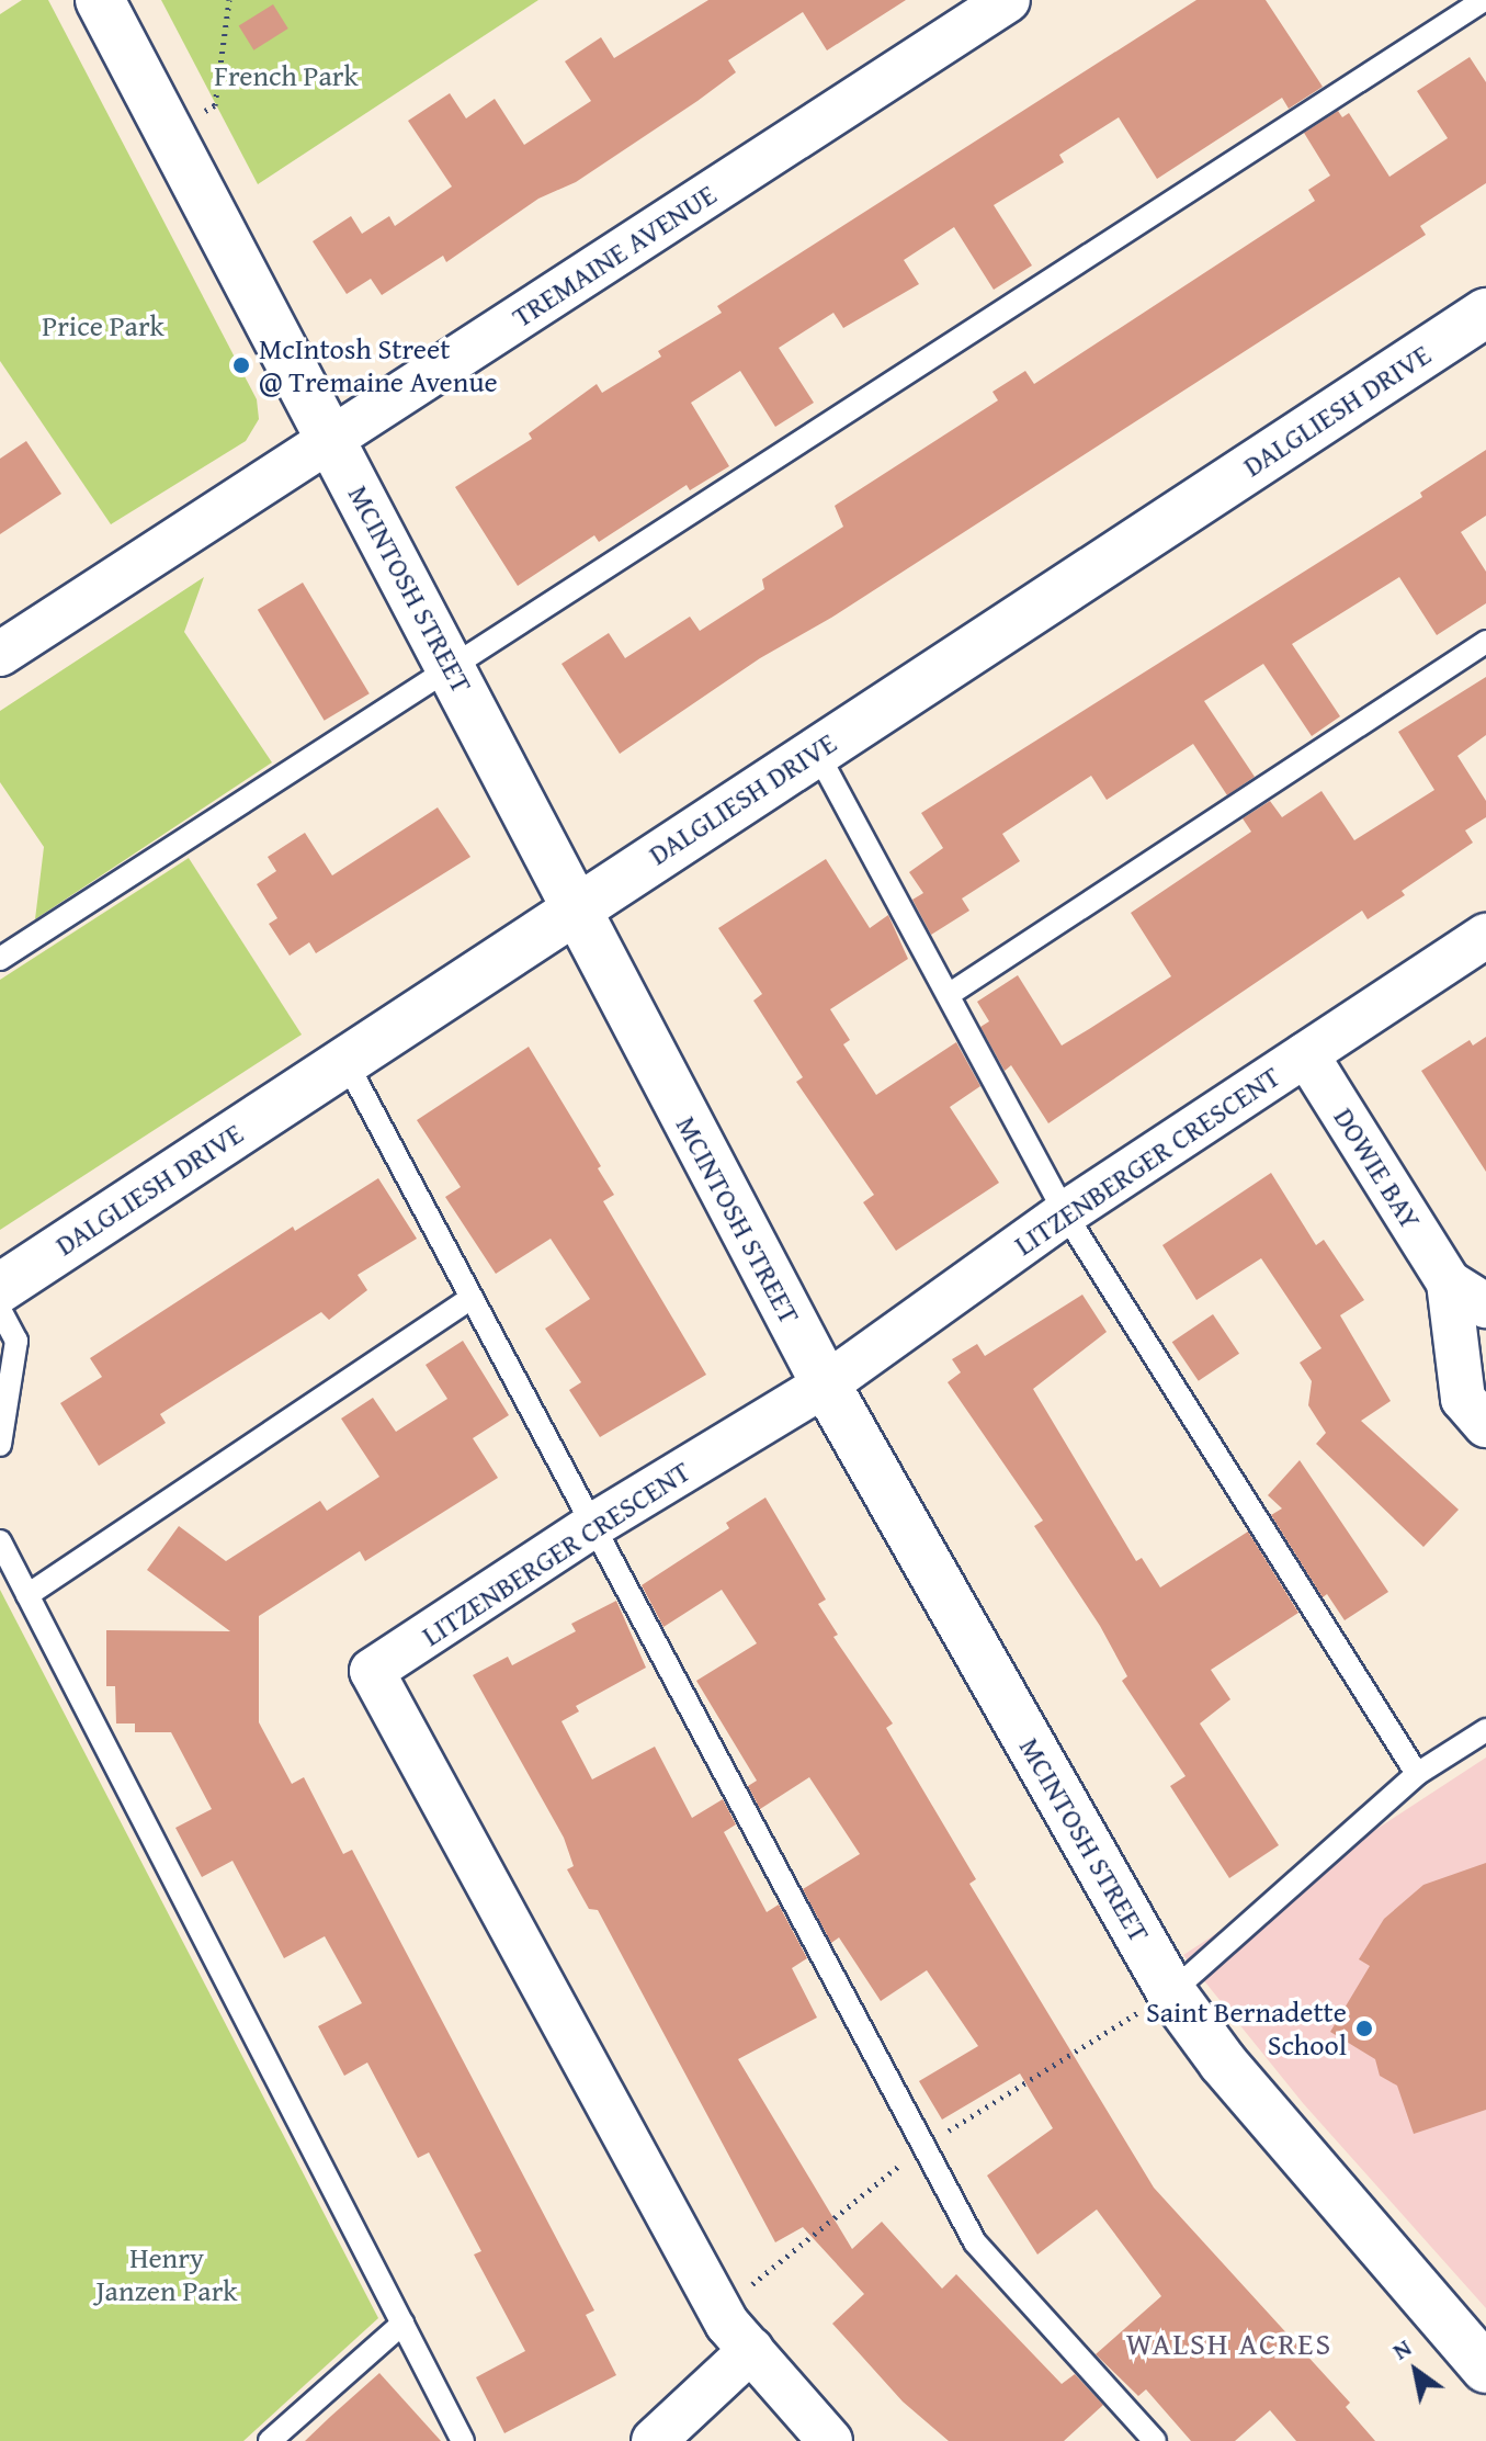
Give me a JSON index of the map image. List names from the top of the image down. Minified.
{"streets":{"street":["TREMAINE AVENUE","DALGLIESH DRIVE","MCINTOSH STREET","LITZENBERGER CRESCENT","DOWIE BAY"]},"crossings":[["TREMAINE AVENUE","MCINTOSH STREET"],["DALGLIESH DRIVE","MCINTOSH STREET"],["MCINTOSH STREET","LITZENBERGER CRESCENT"],["LITZENBERGER CRESCENT","DOWIE BAY"]],"districts":["WALSH ACRES"],"parks":["French Park","Price Park","Henry Janzen Park"],"places":["McIntosh Street @ Tremaine Avenue","Saint Bernadette School"],"north":"top left"}
